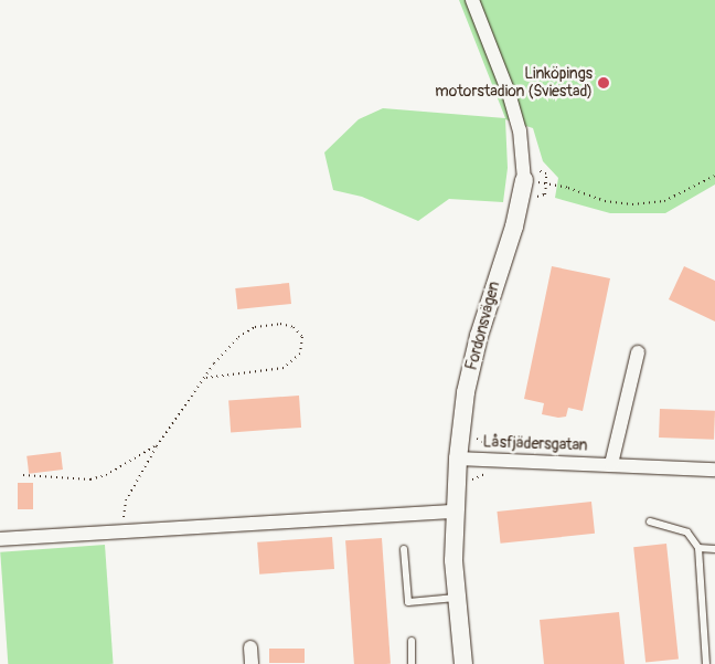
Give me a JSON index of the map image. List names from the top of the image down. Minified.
{"streets":{"street":["Fordonsvägen","Låsfjädersgatan"]},"crossings":[["Fordonsvägen","Låsfjädersgatan"]],"places":["Linköpings motorstadion (Sviestad)"]}
